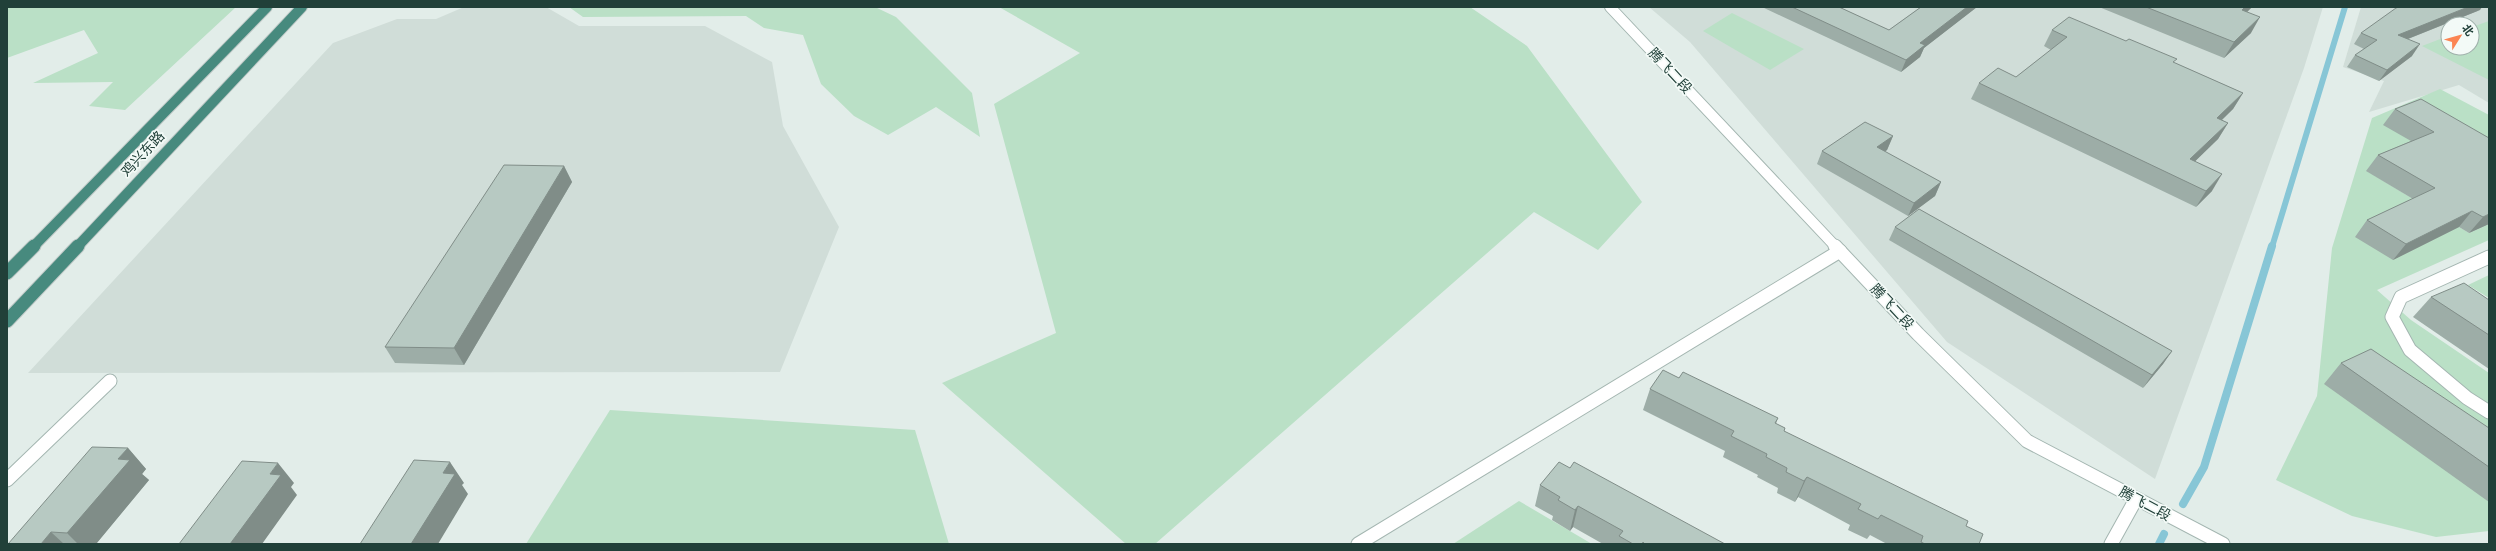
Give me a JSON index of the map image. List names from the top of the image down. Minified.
{"streets":{"highway":["鸡兴东路"],"street":["腾飞二段"]},"north":"top right"}
